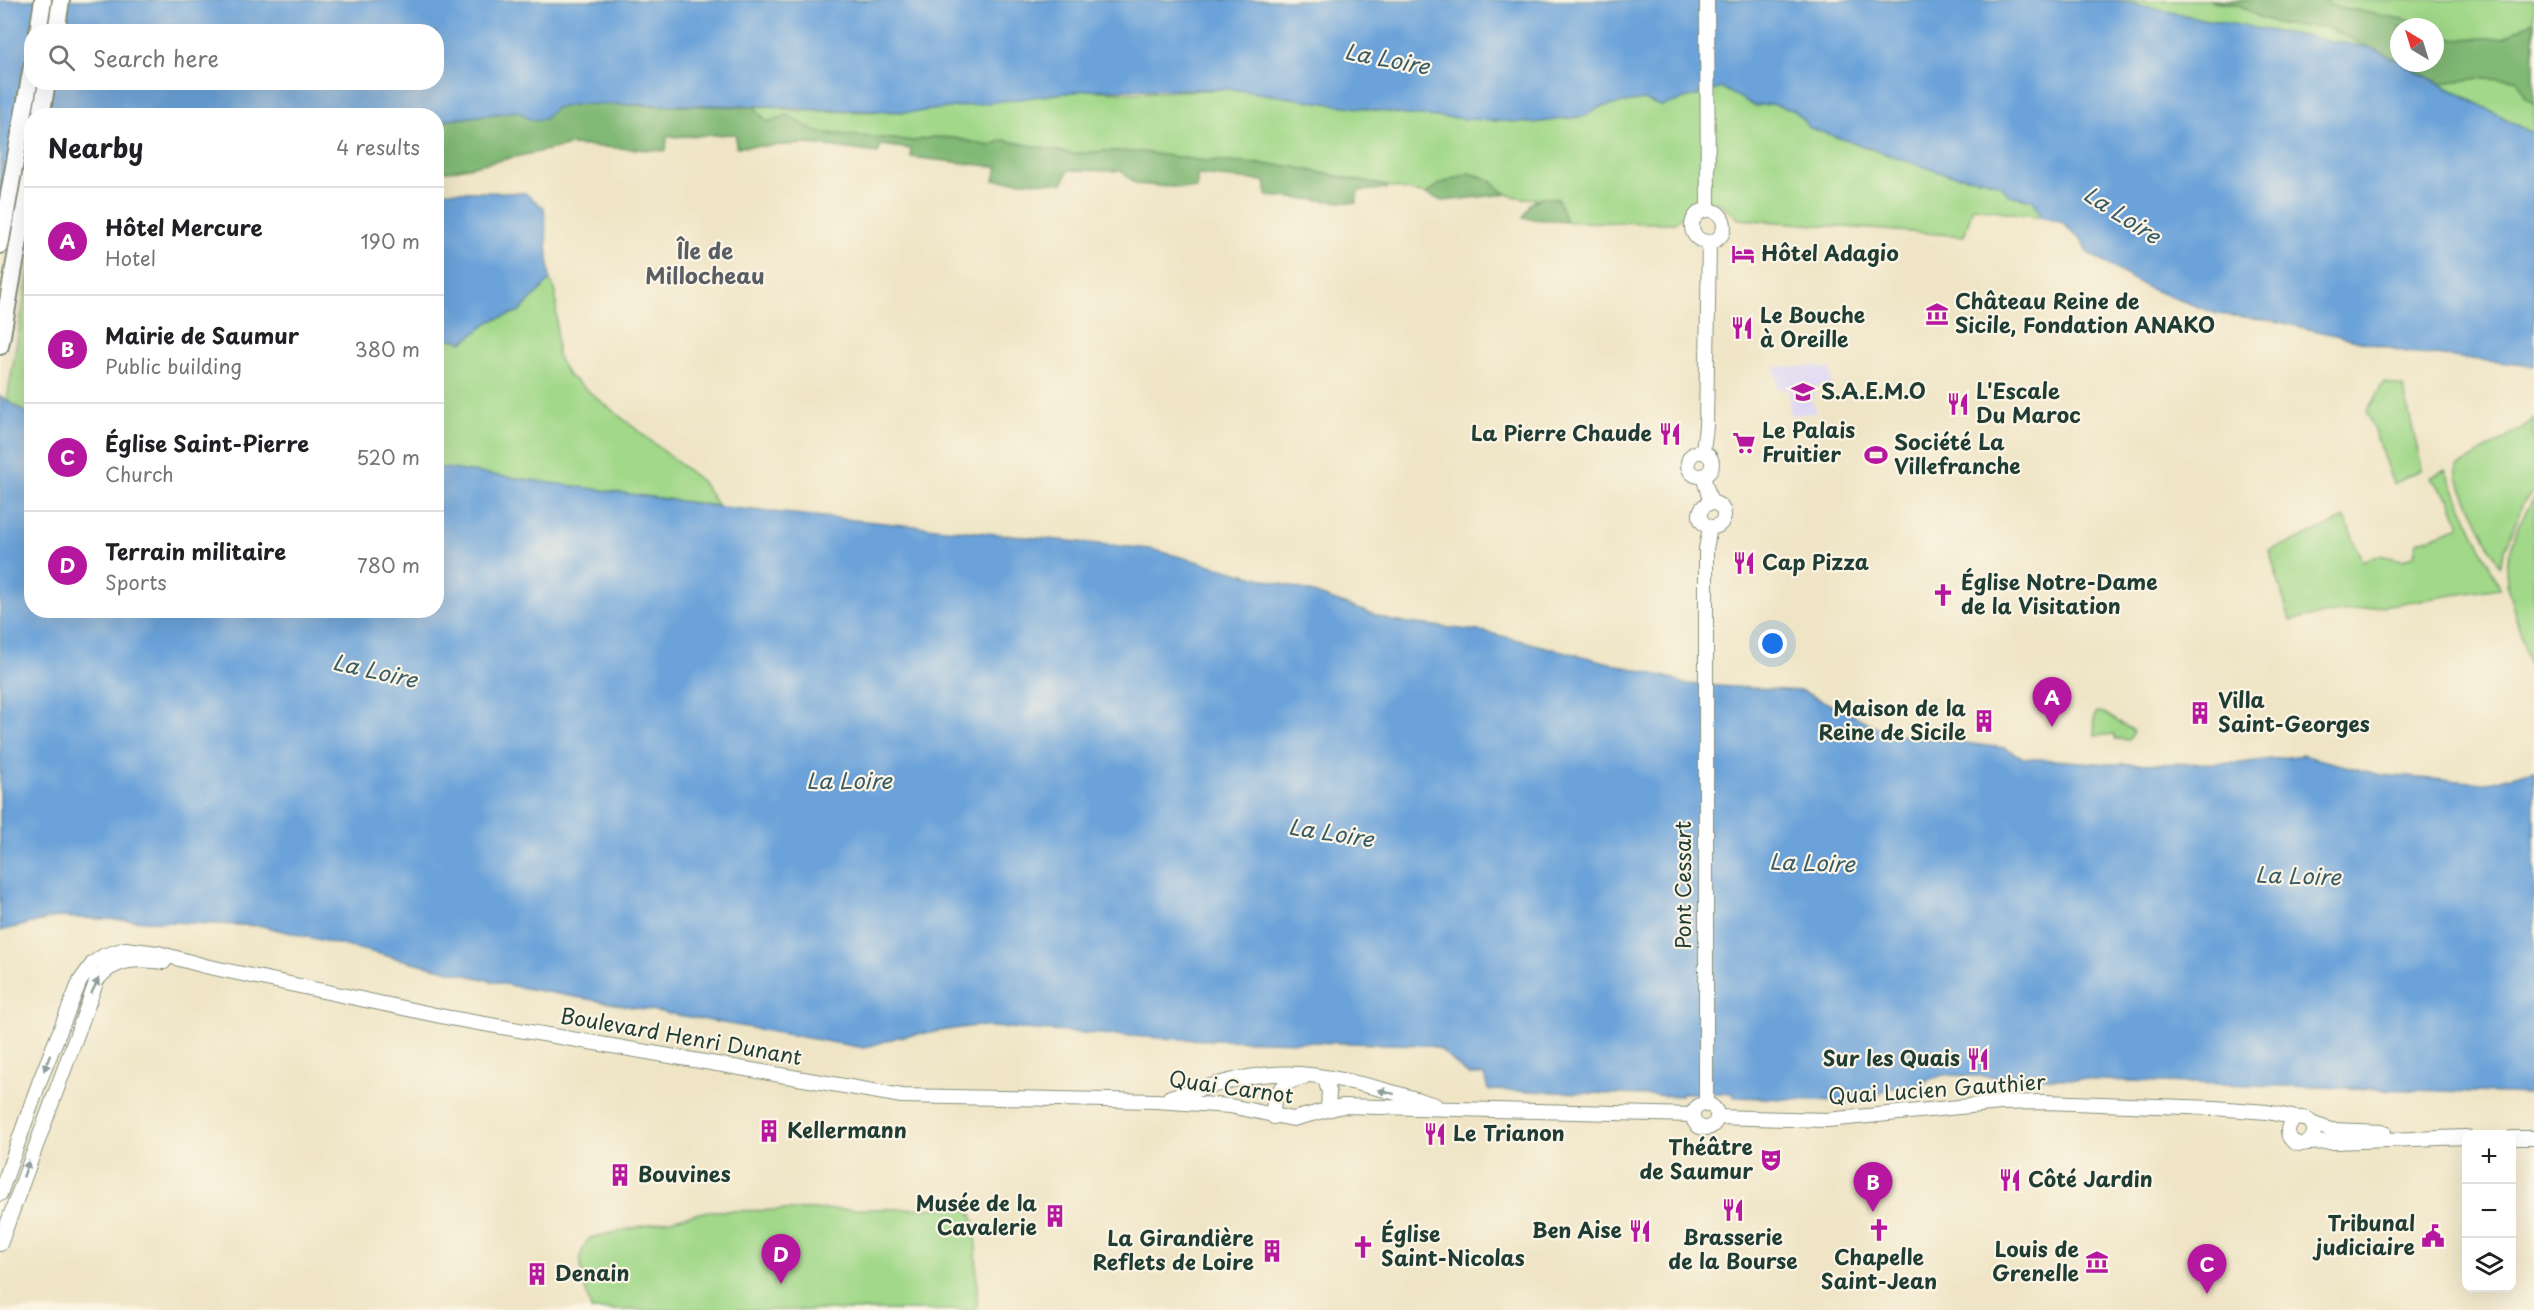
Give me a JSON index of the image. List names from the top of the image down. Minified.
{"streets":{"main road":["Pont Cessart","Boulevard Henri Dunant","Quai Carnot","Quai Lucien Gauthier"]},"crossings":[["Pont Cessart","Quai Carnot"],["Pont Cessart","Quai Lucien Gauthier"],["Boulevard Henri Dunant","Quai Carnot"],["Quai Carnot","Quai Lucien Gauthier"]],"districts":["Île de Millocheau"],"water":["La Loire"],"places":{"hotel":["Hôtel Adagio"],"museum":["Château Reine de Sicile, Fondation ANAKO","Louis de Grenelle"],"restaurant":["Le Bouche à Oreille","L'Escale Du Maroc","La Pierre Chaude","Cap Pizza","Sur les Quais","Le Trianon","Côté Jardin","Brasserie de la Bourse","Ben Aise"],"school or university":["S.A.E.M.O"],"supermarket":["Le Palais Fruitier"],"sports":["Société La Villefranche"],"church":["Église Notre-Dame de la Visitation","Chapelle Saint-Jean","Église Saint-Nicolas"],"building":["Villa Saint-Georges","Maison de la Reine de Sicile","Kellermann","Bouvines","Musée de la Cavalerie","La Girandière Reflets de Loire","Denain"],"theatre":["Théâtre de Saumur"],"public building":["Tribunal judiciaire"]},"north":"top left","page":{"search":"Search here","heading":["Nearby","4 results"],"list":[{"mark":"A","name":"Hôtel Mercure","note":"Hotel","value":"190 m"},{"mark":"B","name":"Mairie de Saumur","note":"Public building","value":"380 m"},{"mark":"C","name":"Église Saint-Pierre","note":"Church","value":"520 m"},{"mark":"D","name":"Terrain militaire","note":"Sports","value":"780 m"}],"pins":["A","B","D","C"],"map_buttons":["+","−"]}}
